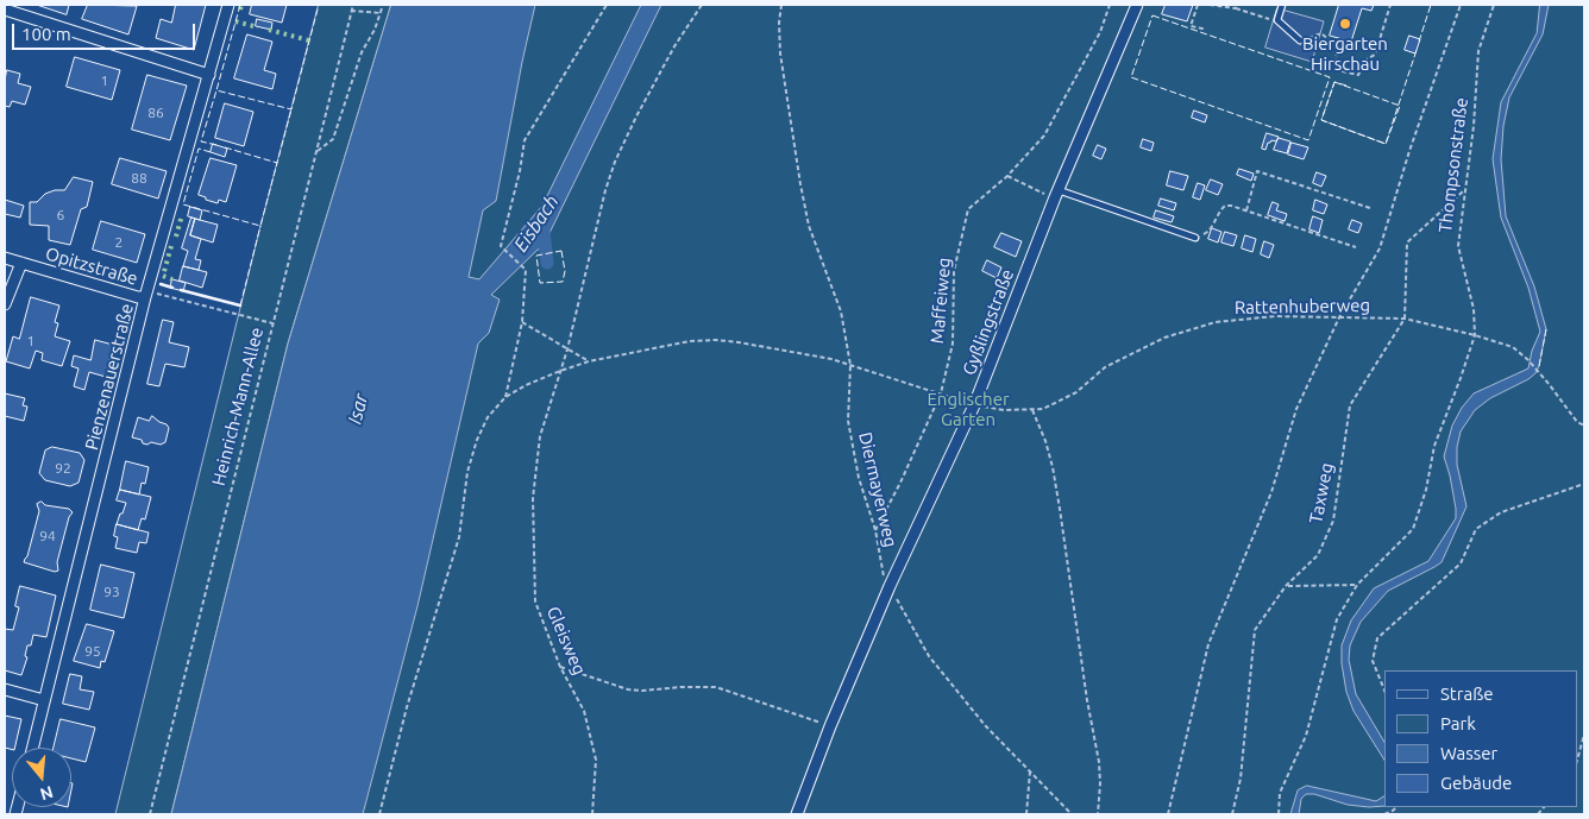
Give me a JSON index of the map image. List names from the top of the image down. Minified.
{"streets":{"street":["Opitzstraße","Gyßlingstraße","Pienzenauerstraße"],"path":["Thompsonstraße","Maffeiweg","Rattenhuberweg","Heinrich-Mann-Allee","Diermayerweg","Taxweg","Gleisweg"]},"crossings":[["Thompsonstraße","Rattenhuberweg"],["Thompsonstraße","Taxweg"],["Opitzstraße","Pienzenauerstraße"],["Opitzstraße","Heinrich-Mann-Allee"],["Maffeiweg","Rattenhuberweg"],["Maffeiweg","Diermayerweg"],["Rattenhuberweg","Gyßlingstraße"],["Rattenhuberweg","Taxweg"],["Gyßlingstraße","Diermayerweg"]],"water":["Eisbach","Isar"],"parks":["Englischer Garten"],"places":["Biergarten Hirschau"],"house_numbers":["1","86","88","6","2","1","92","94","93","95"],"legend":["Straße","Park","Wasser","Gebäude"],"scale_bar":"100 m","north":"bottom"}
